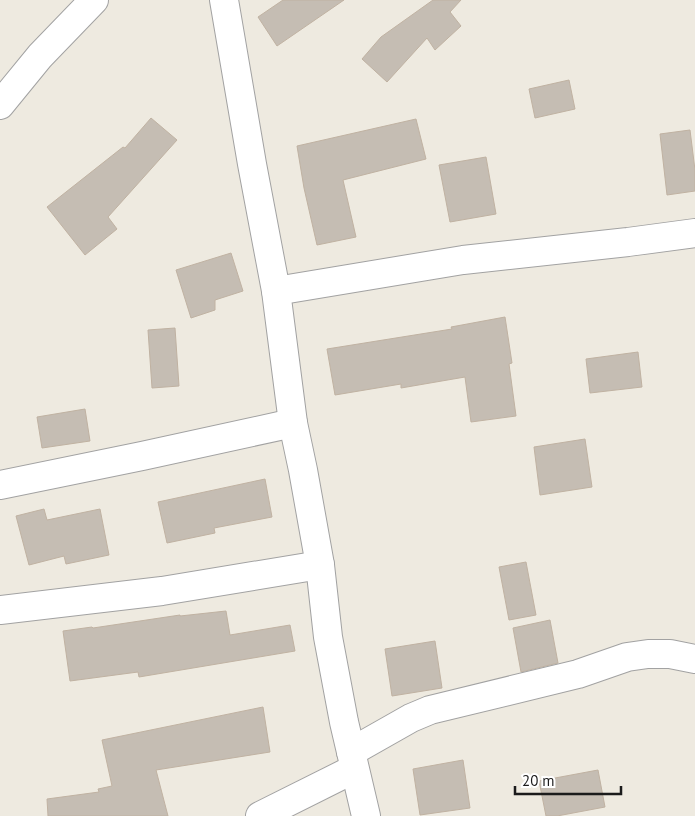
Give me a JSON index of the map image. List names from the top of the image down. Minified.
{"scale_bar":"20 m"}
